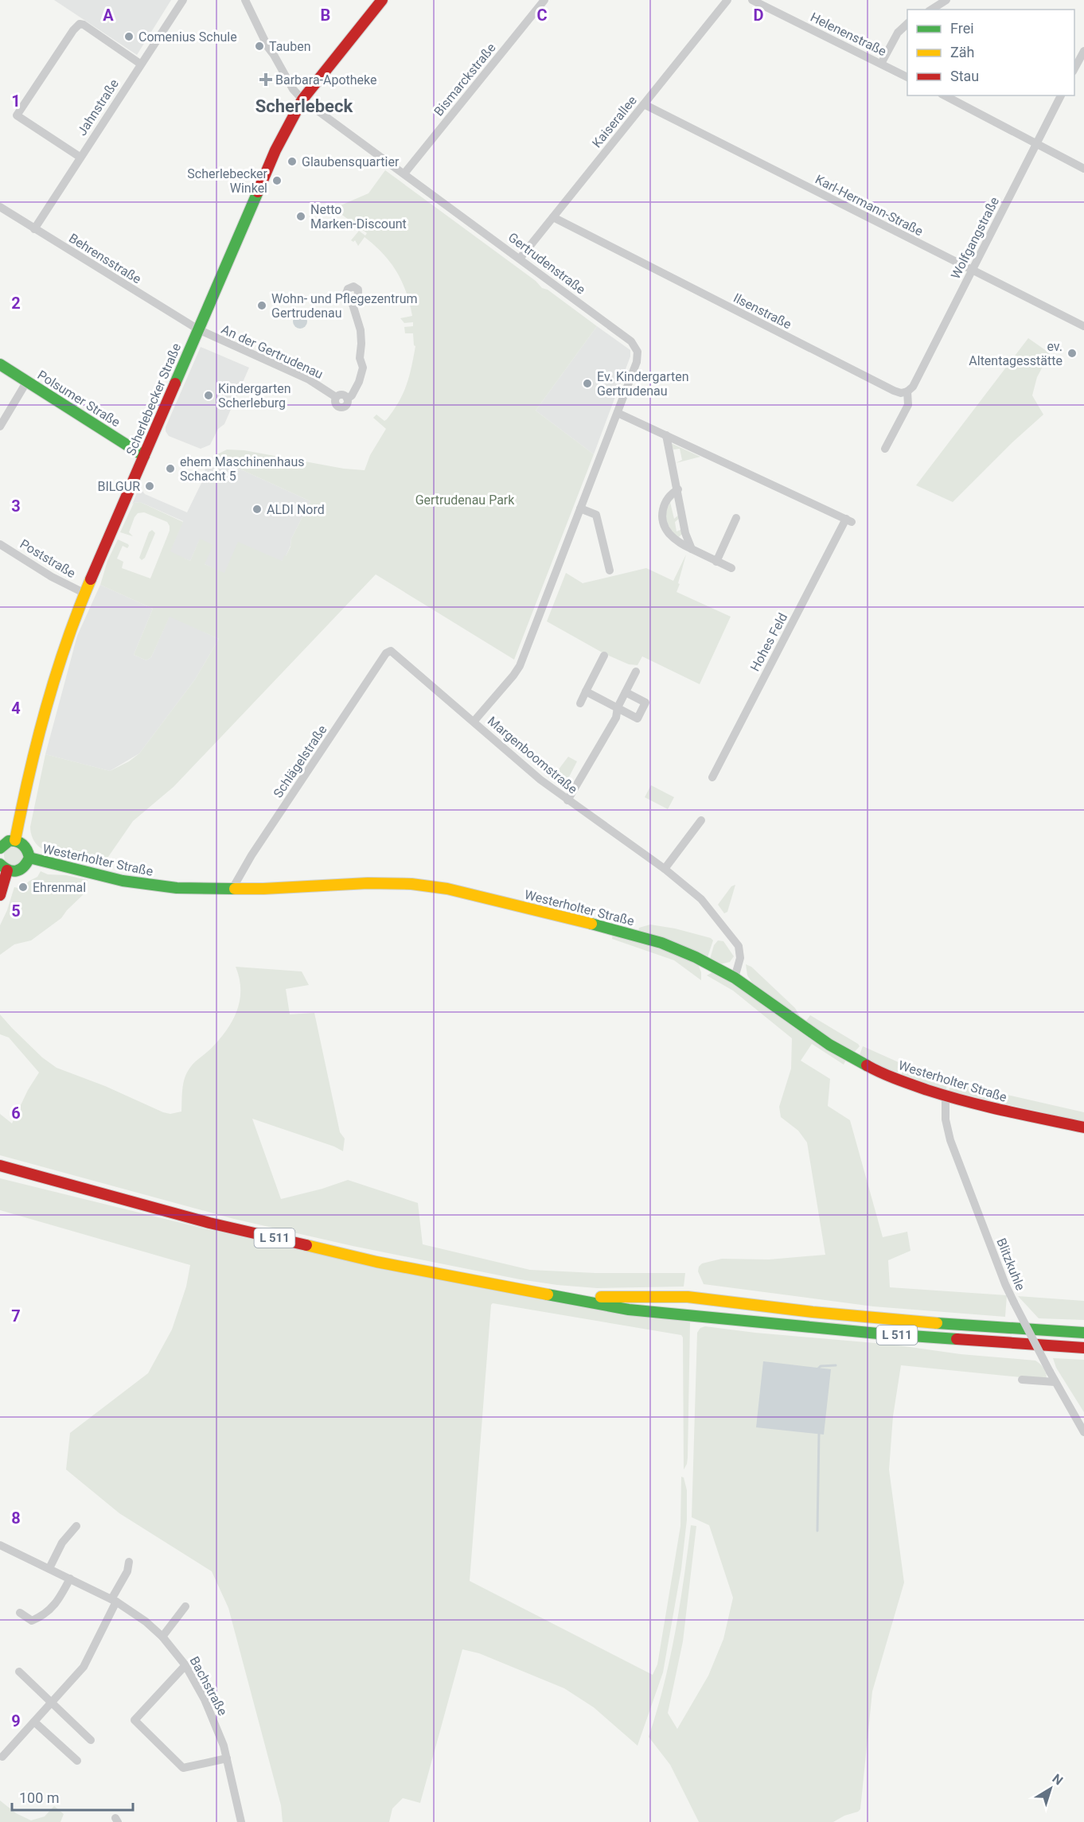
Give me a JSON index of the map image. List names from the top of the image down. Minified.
{"streets":{"main road":["Polsumer Straße","Scherlebecker Straße","Westerholter Straße","L 511"],"street":["Helenenstraße","Bismarckstraße","Jahnstraße","Kaiserallee","Karl-Hermann-Straße","Wolfgangstraße","Behrensstraße","Gertrudenstraße","Ilsenstraße","An der Gertrudenau","Poststraße","Hohes Feld","Margenboomstraße","Schlägelstraße","Blitzkuhle","Bachstraße"]},"crossings":[["Bismarckstraße","Gertrudenstraße"],["Jahnstraße","Behrensstraße"],["Kaiserallee","Karl-Hermann-Straße"],["Kaiserallee","Gertrudenstraße"],["Kaiserallee","Ilsenstraße"],["Karl-Hermann-Straße","Wolfgangstraße"],["Wolfgangstraße","Ilsenstraße"],["Behrensstraße","An der Gertrudenau"],["Behrensstraße","Scherlebecker Straße"],["Gertrudenstraße","Scherlebecker Straße"],["Gertrudenstraße","Hohes Feld"],["Gertrudenstraße","Margenboomstraße"],["An der Gertrudenau","Scherlebecker Straße"],["Polsumer Straße","Scherlebecker Straße"],["Scherlebecker Straße","Poststraße"],["Scherlebecker Straße","Westerholter Straße"],["Margenboomstraße","Schlägelstraße"],["Margenboomstraße","Westerholter Straße"],["Schlägelstraße","Westerholter Straße"],["Westerholter Straße","Blitzkuhle"]],"districts":["Scherlebeck"],"parks":["Gertrudenau Park"],"places":{"other":["Comenius Schule","Tauben","Glaubensquartier","Scherlebecker Winkel","Netto Marken-Discount","Wohn- und Pflegezentrum Gertrudenau","ev. Altentagesstätte","Ev. Kindergarten Gertrudenau","Kindergarten Scherleburg","ehem Maschinenhaus Schacht 5","BILGUR","ALDI Nord","Ehrenmal"],"health":["Barbara-Apotheke"]},"legend":["Frei","Zäh","Stau"],"scale_bar":"100 m","north":"top right","grid":{"columns":["A","B","C","D"],"rows":["1","2","3","4","5","6","7","8","9"]}}
